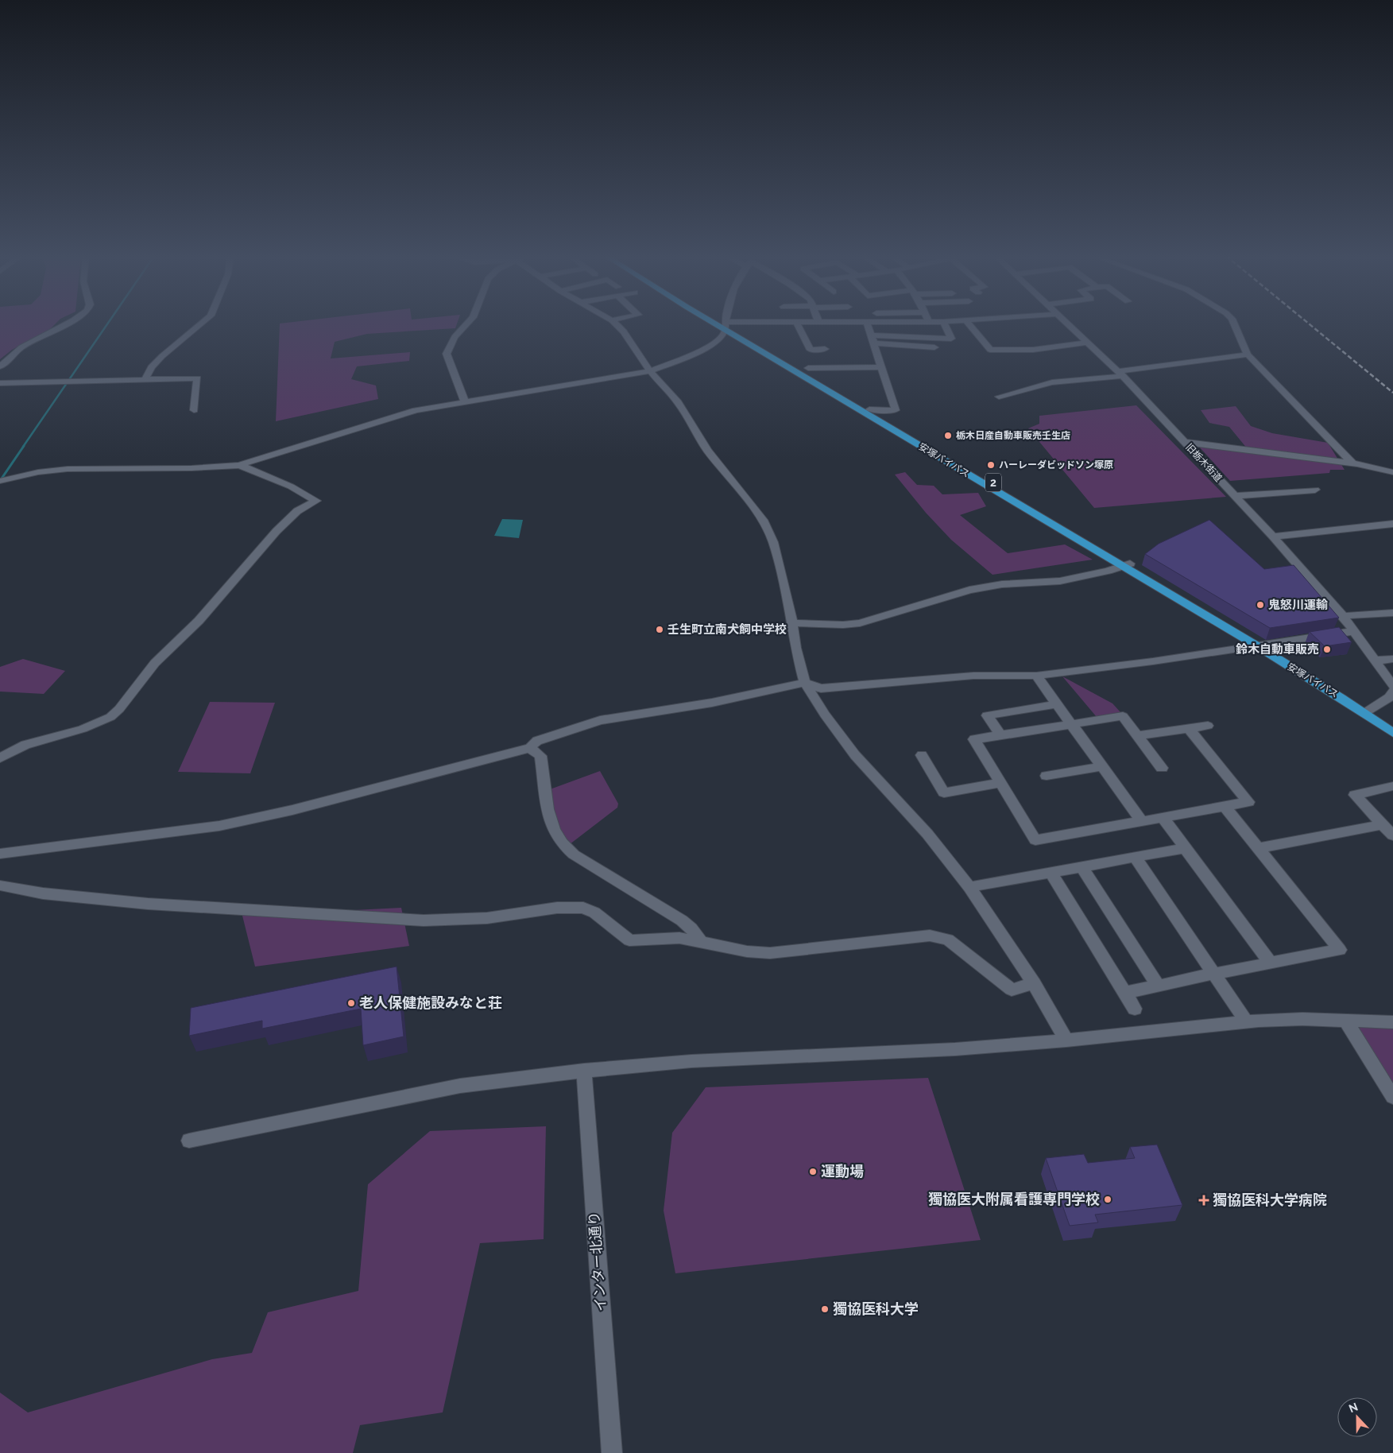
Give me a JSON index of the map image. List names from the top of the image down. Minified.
{"streets":{"main road":["安塚バイパス","2"],"street":["旧栃木街道","インター北通り"]},"crossings":[["安塚バイパス","2"]],"places":{"other":["栃木日産自動車販売壬生店","ハーレーダビッドソン塚原","鬼怒川運輸","壬生町立南犬飼中学校","鈴木自動車販売","老人保健施設みなと荘","運動場","獨協医大附属看護専門学校","獨協医科大学"],"health":["獨協医科大学病院"]},"north":"top"}
